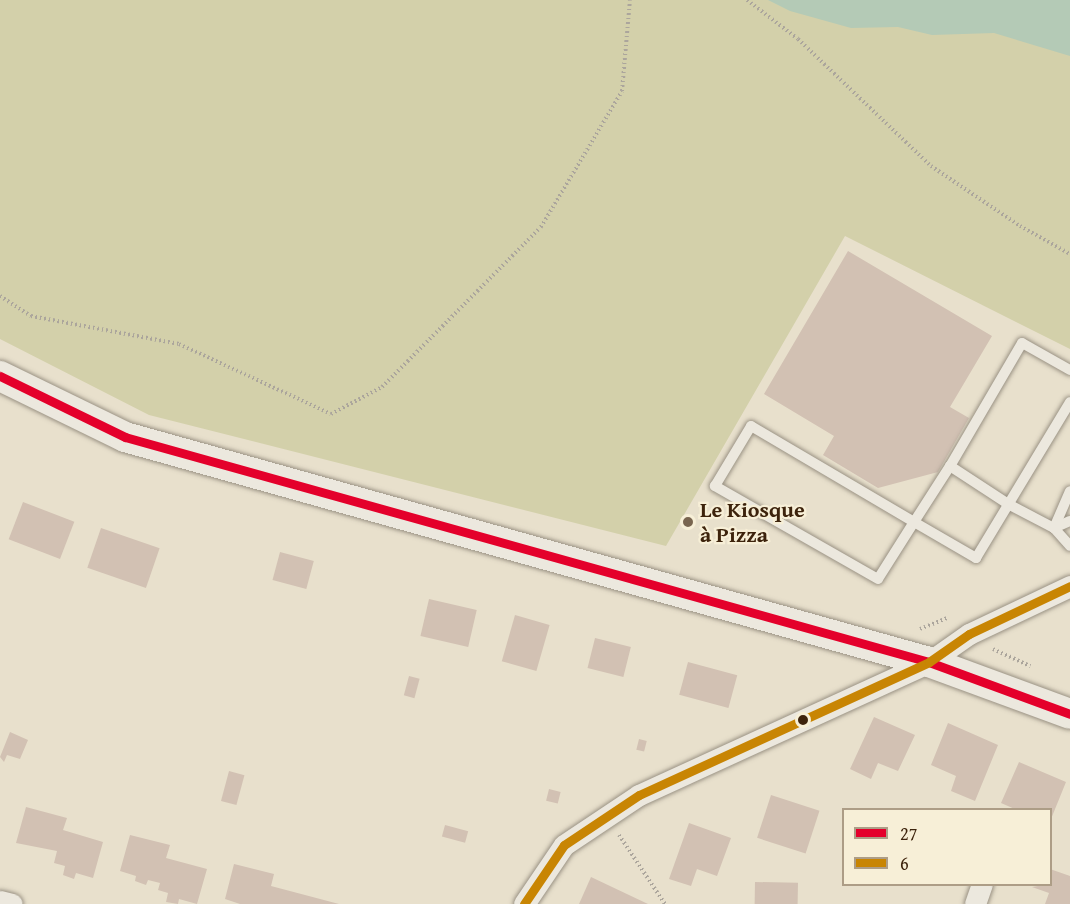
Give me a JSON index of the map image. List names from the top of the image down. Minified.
{"places":["Le Kiosque à Pizza"],"lines":["transit line 27","transit line 6"],"legend":["27","6"]}
